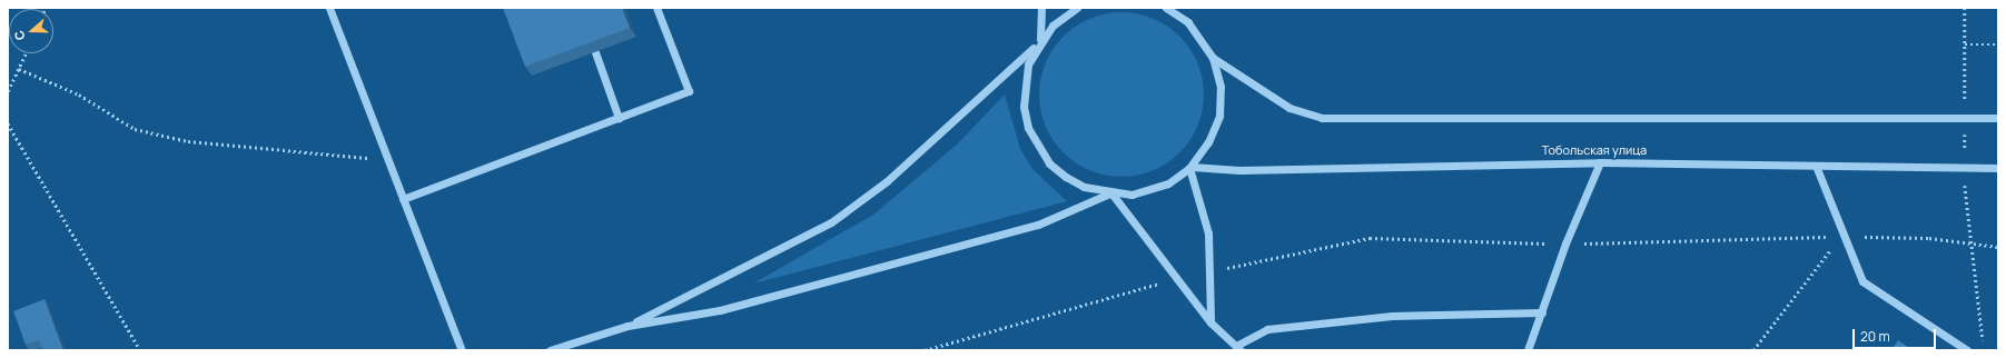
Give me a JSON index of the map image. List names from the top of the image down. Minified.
{"streets":{"street":["Тобольская улица"]},"scale_bar":"20 m","north":"left"}
